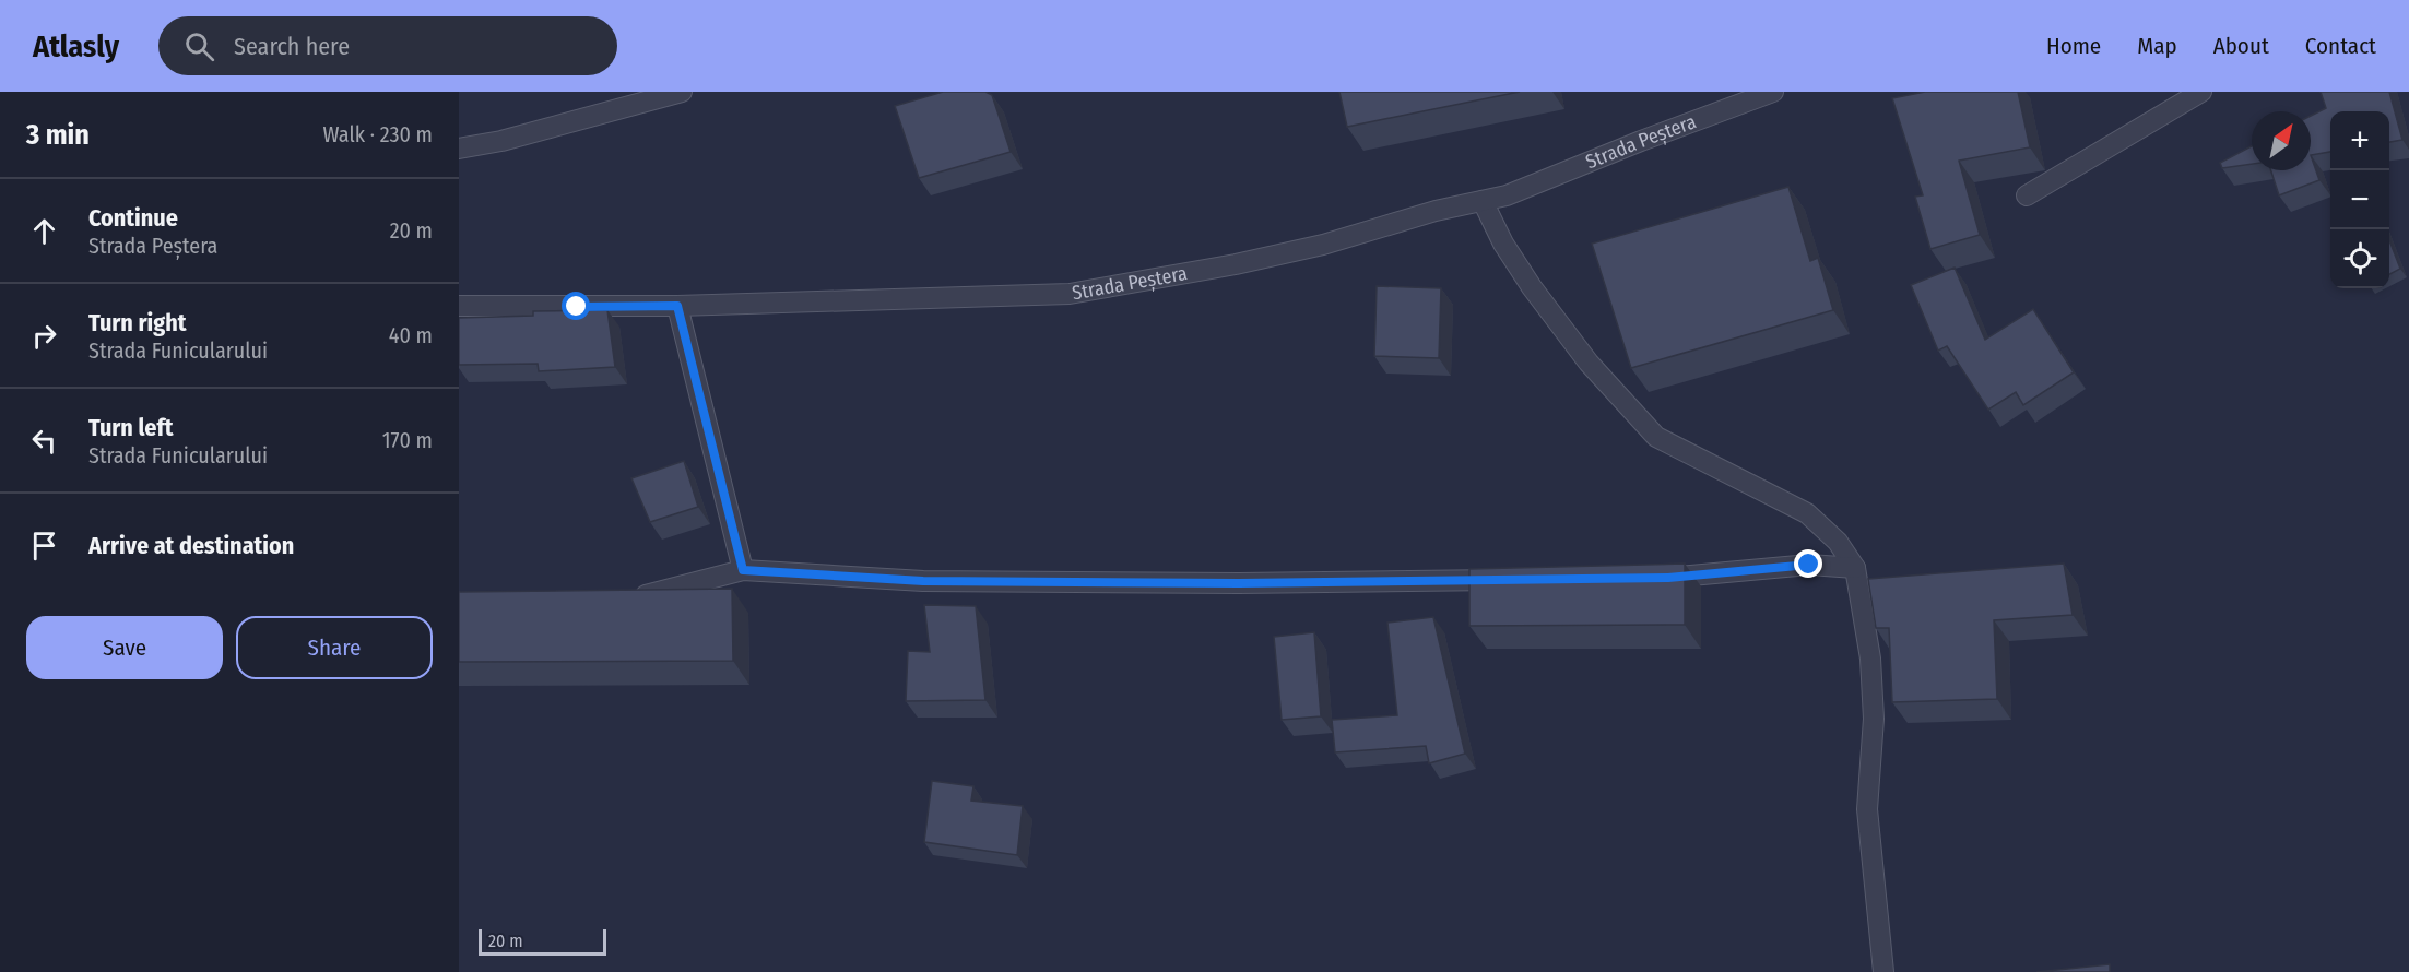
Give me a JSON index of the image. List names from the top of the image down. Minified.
{"streets":{"street":["Strada Peștera"]},"scale_bar":"20 m","north":"top right","page":{"header":"Atlasly","search":"Search here","nav":["Home","Map","About","Contact"],"heading":["3 min","Walk · 230 m"],"map_buttons":["+","−"],"list":[["Continue","Strada Peștera","20 m"],["Turn right","Strada Funicularului","40 m"],["Turn left","Strada Funicularului","170 m"],"Arrive at destination"],"buttons":["Save","Share"],"scale":"20 m"}}
